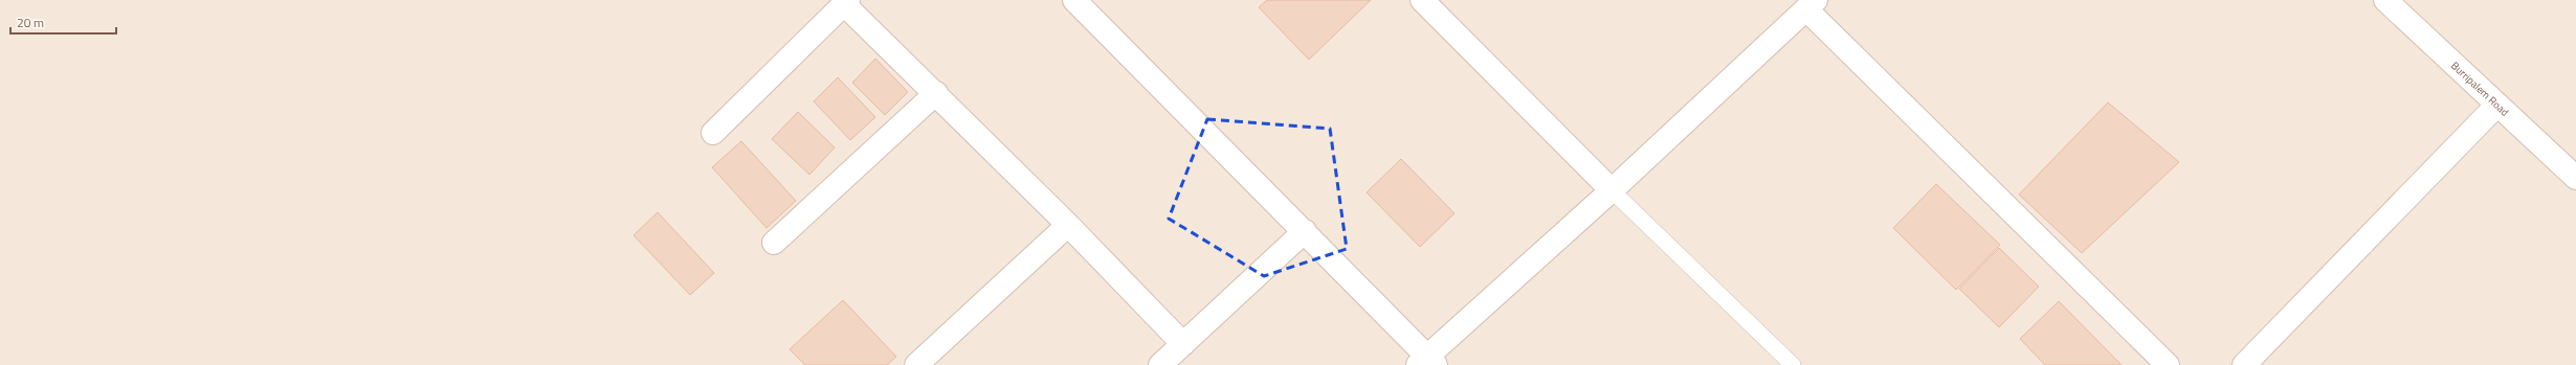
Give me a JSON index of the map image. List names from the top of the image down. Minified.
{"streets":{"street":["Burripalem Road"]},"scale_bar":"20 m"}
